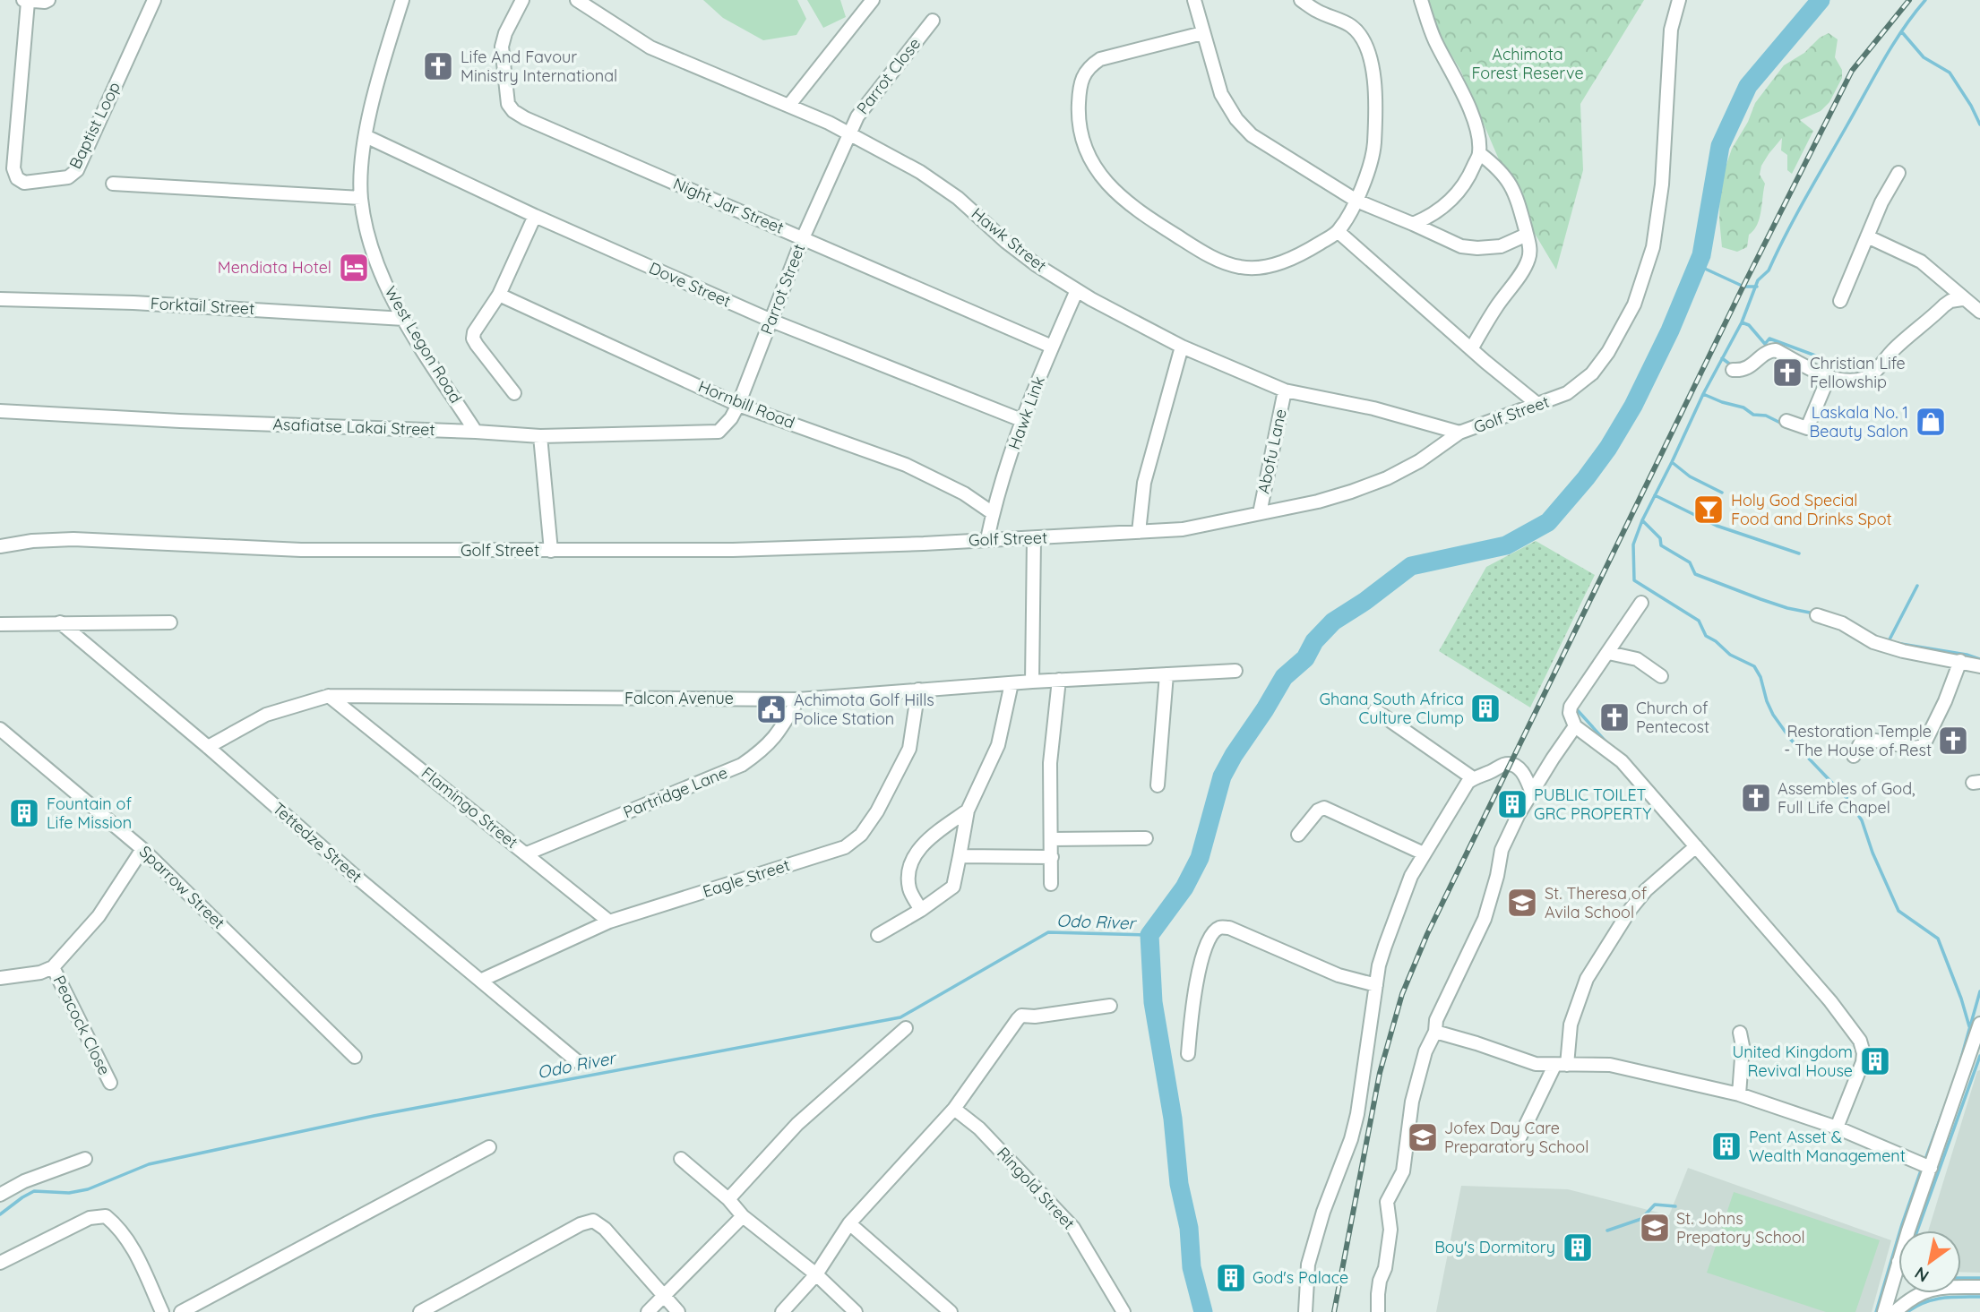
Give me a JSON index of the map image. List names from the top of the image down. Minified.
{"streets":{"street":["Parrot Close","Baptist Loop","Night Jar Street","Hawk Street","Dove Street","Parrot Street","Forktail Street","West Legon Road","Hornbill Road","Hawk Link","Golf Street","Asafiatse Lakai Street","Abofu Lane","Falcon Avenue","Partridge Lane","Flamingo Street","Tettedze Street","Eagle Street","Sparrow Street","Peacock Close","Ringold Street"]},"crossings":[["Parrot Close","Hawk Street"],["Parrot Close","Parrot Street"],["Night Jar Street","Parrot Street"],["Night Jar Street","Hawk Link"],["Hawk Street","Parrot Street"],["Hawk Street","Hawk Link"],["Hawk Street","Golf Street"],["Hawk Street","Abofu Lane"],["Dove Street","Parrot Street"],["Dove Street","West Legon Road"],["Dove Street","Hawk Link"],["Parrot Street","Hornbill Road"],["Parrot Street","Asafiatse Lakai Street"],["Forktail Street","West Legon Road"],["West Legon Road","Asafiatse Lakai Street"],["Hornbill Road","Hawk Link"],["Hawk Link","Golf Street"],["Golf Street","Abofu Lane"],["Falcon Avenue","Partridge Lane"],["Falcon Avenue","Flamingo Street"],["Falcon Avenue","Tettedze Street"],["Falcon Avenue","Eagle Street"],["Partridge Lane","Flamingo Street"],["Flamingo Street","Eagle Street"],["Tettedze Street","Eagle Street"]],"water":["Odo River"],"parks":["Achimota Forest Reserve"],"places":{"church":["Life And Favour Ministry International","Christian Life Fellowship","Church of Pentecost","Restoration Temple - The House of Rest","Assembles of God, Full Life Chapel"],"hotel":["Mendiata Hotel"],"shop":["Laskala No. 1 Beauty Salon"],"bar":["Holy God Special Food and Drinks Spot"],"building":["Ghana South Africa Culture Clump","PUBLIC TOILET GRC PROPERTY","Fountain of Life Mission","United Kingdom Revival House","Pent Asset & Wealth Management","Boy's Dormitory","God's Palace"],"public building":["Achimota Golf Hills Police Station"],"school or university":["St. Theresa of Avila School","Jofex Day Care Preparatory School","St. Johns Prepatory School"]},"north":"bottom left"}
